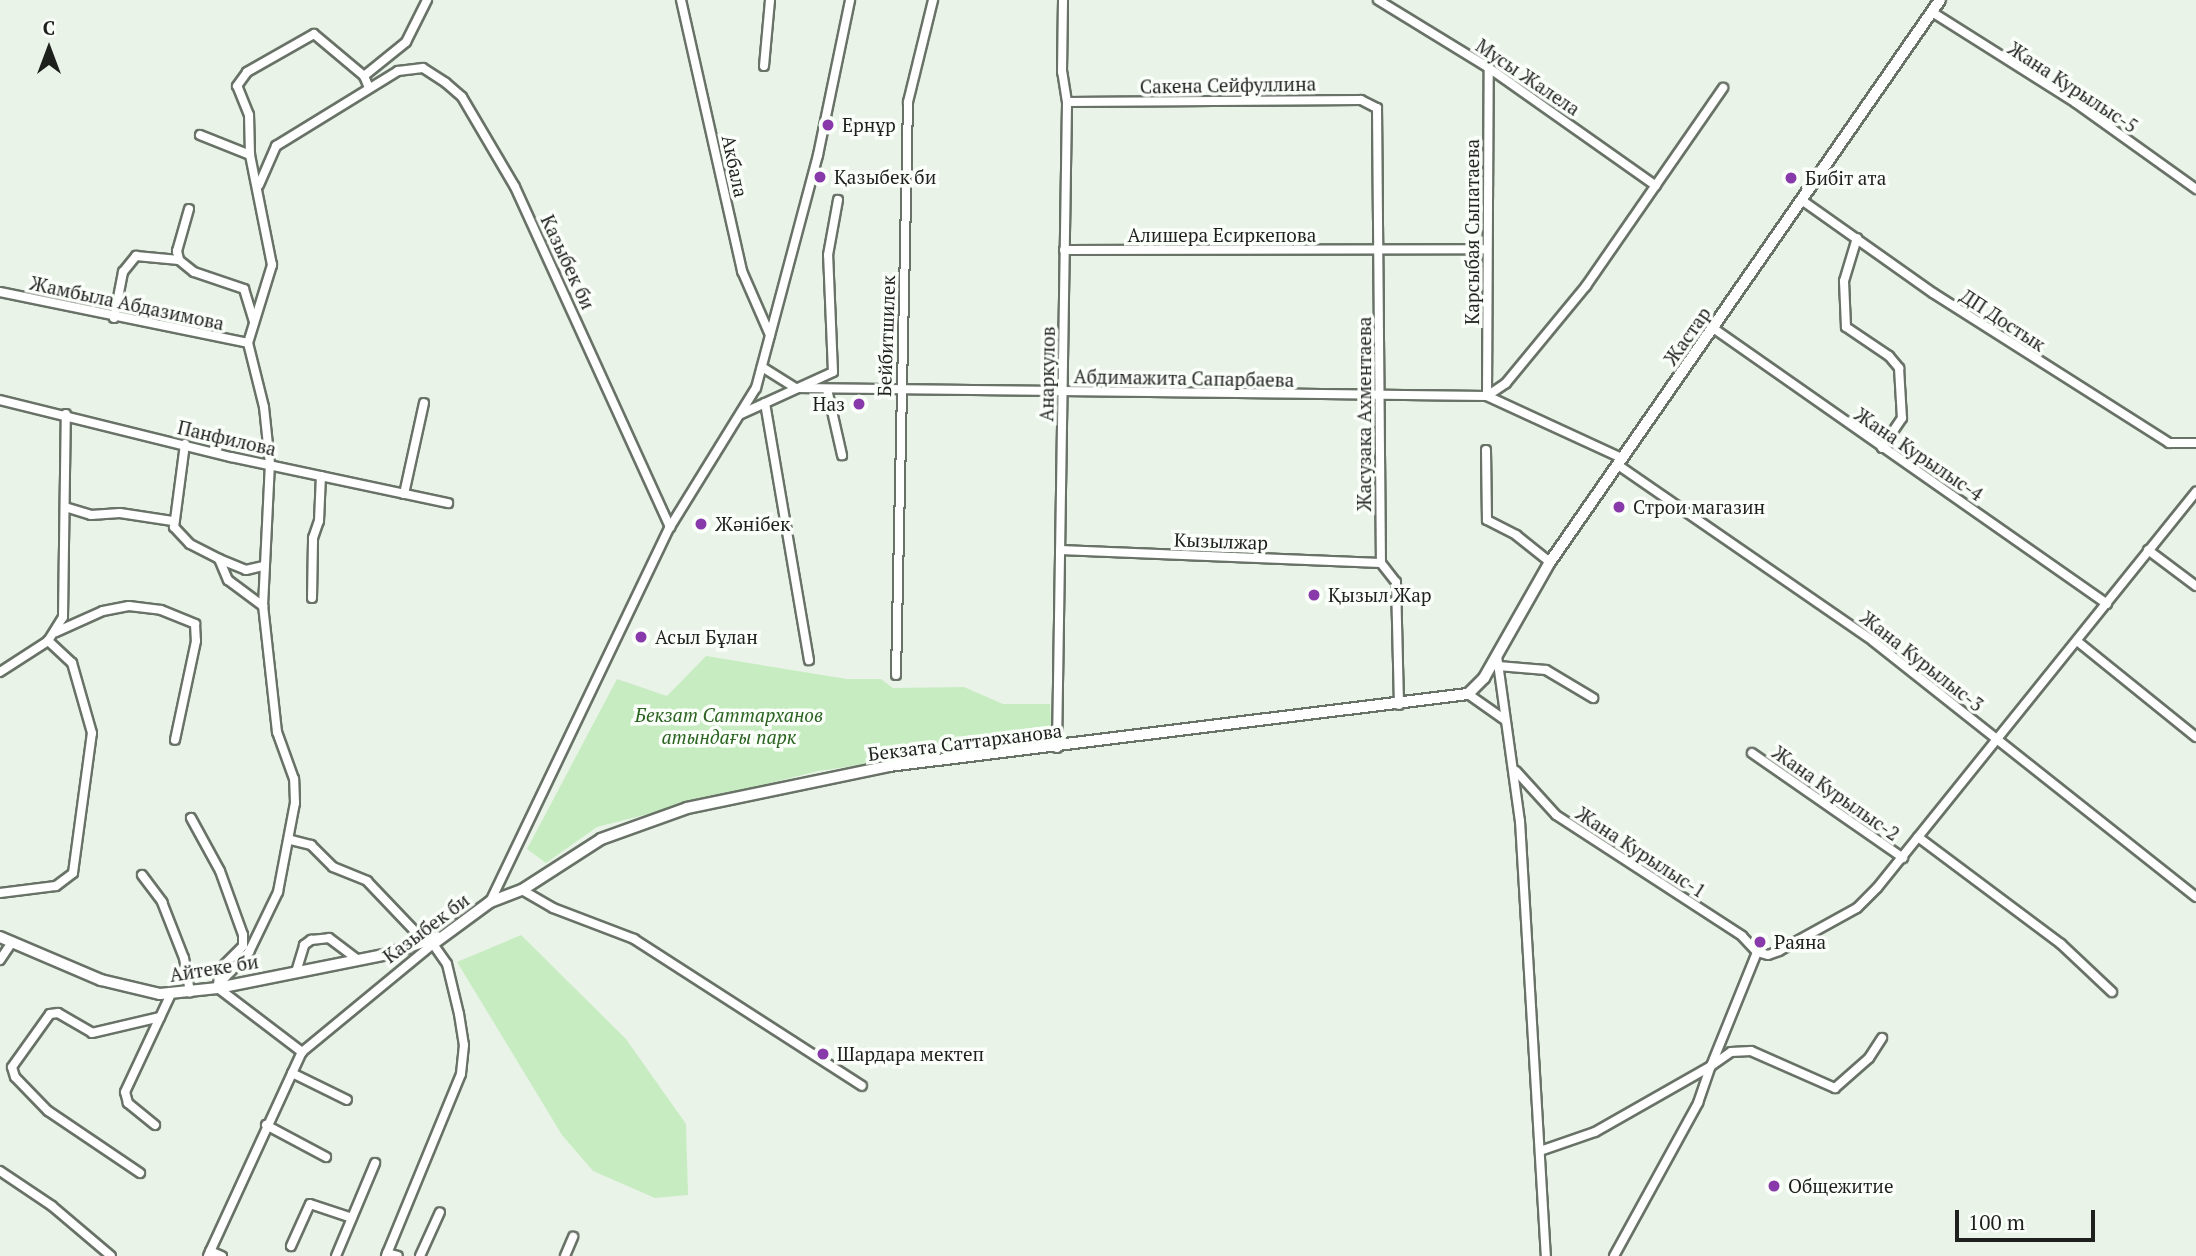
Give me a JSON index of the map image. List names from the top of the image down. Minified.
{"streets":{"street":["Мусы Жалела","Сакена Сейфуллина","Жана Курылыс-5","Акбала","Карсыбая Сыпатаева","Алишера Есиркепова","Казыбек би","Жамбыла Абдазимова","ДП Достык","Бейбитшилек","Жастар","Анаркулов","Абдимажита Сапарбаева","Жасузака Ахментаева","Панфилова","Жана Курылыс-4","Кызылжар","Жана Курылыс-3","Бекзата Саттарханова","Жана Курылыс-2","Жана Курылыс-1","Айтеке би"]},"crossings":[["Мусы Жалела","Карсыбая Сыпатаева"],["Сакена Сейфуллина","Анаркулов"],["Сакена Сейфуллина","Жасузака Ахментаева"],["Жана Курылыс-5","Жастар"],["Акбала","Казыбек би"],["Карсыбая Сыпатаева","Алишера Есиркепова"],["Карсыбая Сыпатаева","Абдимажита Сапарбаева"],["Алишера Есиркепова","Анаркулов"],["Алишера Есиркепова","Жасузака Ахментаева"],["Казыбек би","Бекзата Саттарханова"],["Казыбек би","Айтеке би"],["Жамбыла Абдазимова","Панфилова"],["Жамбыла Абдазимова","Айтеке би"],["ДП Достык","Жастар"],["Бейбитшилек","Абдимажита Сапарбаева"],["Жастар","Абдимажита Сапарбаева"],["Жастар","Жана Курылыс-4"],["Жастар","Жана Курылыс-3"],["Жастар","Бекзата Саттарханова"],["Анаркулов","Абдимажита Сапарбаева"],["Анаркулов","Кызылжар"],["Анаркулов","Бекзата Саттарханова"],["Абдимажита Сапарбаева","Жасузака Ахментаева"],["Абдимажита Сапарбаева","Жана Курылыс-3"],["Жасузака Ахментаева","Кызылжар"],["Жасузака Ахментаева","Бекзата Саттарханова"]],"parks":["Бекзат Саттарханов атындағы парк"],"places":["Ернұр","Қазыбек би","Бибіт ата","Наз","Строи магазин","Жәнібек","Қызыл Жар","Асыл Бұлан","Раяна","Шардара мектеп","Общежитие"],"scale_bar":"100 m","north":"top"}
